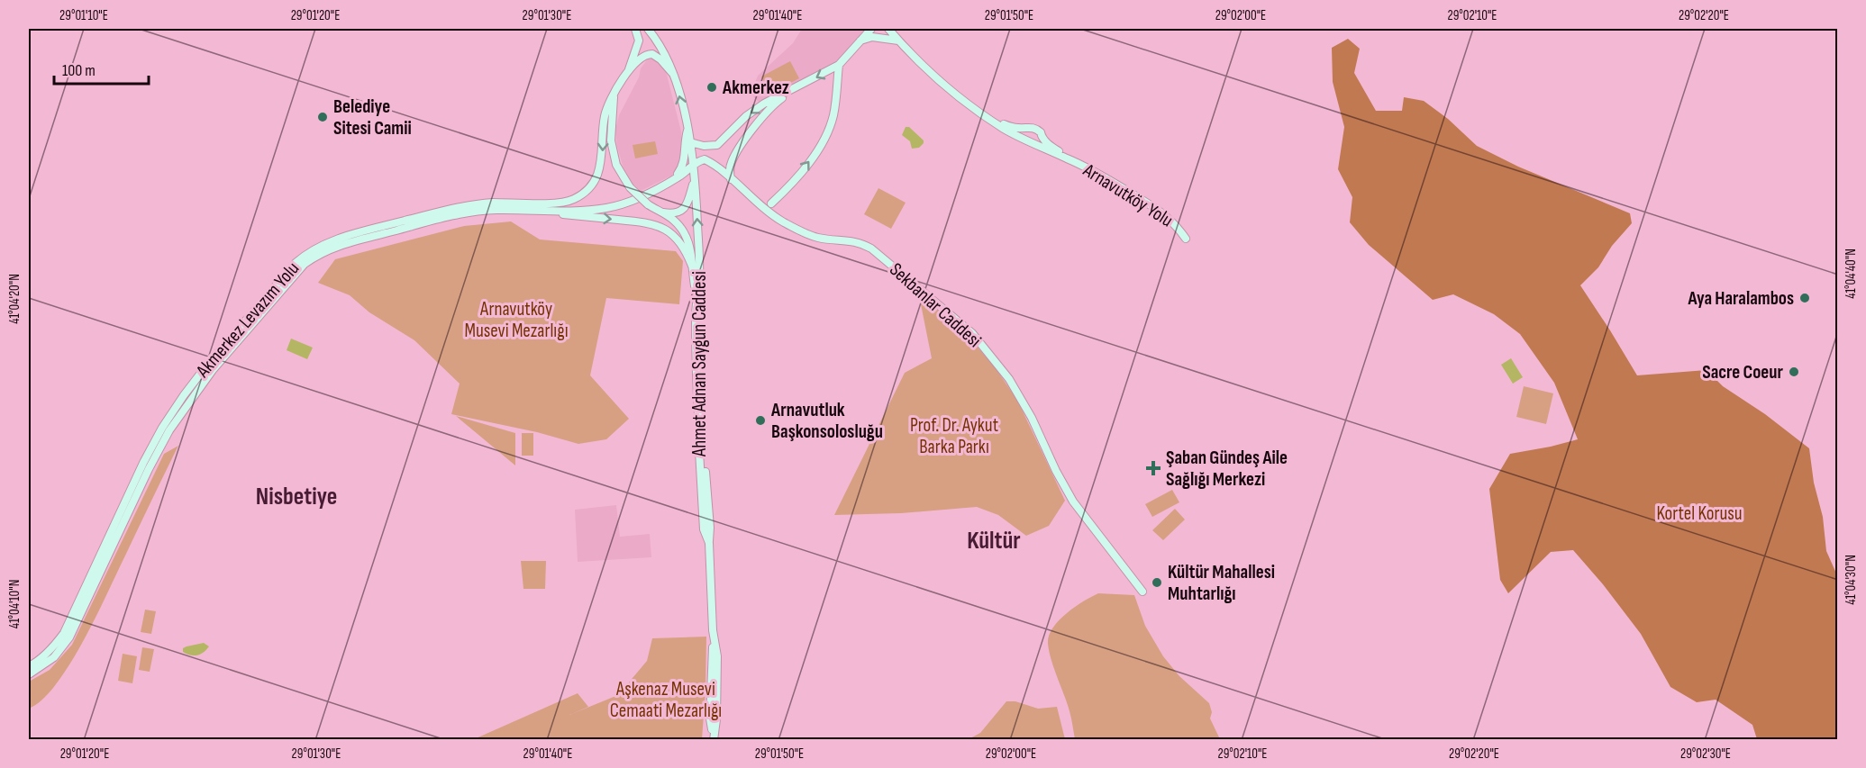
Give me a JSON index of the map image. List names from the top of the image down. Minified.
{"streets":{"main road":["Arnavutköy Yolu","Sekbanlar Caddesi","Akmerkez Levazım Yolu","Ahmet Adnan Saygun Caddesi"]},"crossings":[["Sekbanlar Caddesi","Ahmet Adnan Saygun Caddesi"]],"districts":["Nisbetiye","Kültür"],"parks":["Arnavutköy Musevi Mezarlığı","Prof. Dr. Aykut Barka Parkı","Kortel Korusu","Aşkenaz Musevi Cemaati Mezarlığı"],"places":{"other":["Akmerkez","Belediye Sitesi Camii","Aya Haralambos","Sacre Coeur","Arnavutluk Başkonsolosluğu","Kültür Mahallesi Muhtarlığı"],"health":["Şaban Gündeş Aile Sağlığı Merkezi"]},"scale_bar":"100 m","coordinates":["29°01'10\"E","29°01'20\"E","29°01'30\"E","29°01'40\"E","29°01'50\"E","29°02'00\"E","29°02'10\"E","29°02'20\"E","41°04'40\"N","41°04'20\"N","41°04'30\"N","41°04'10\"N","29°02'30\"E"]}
